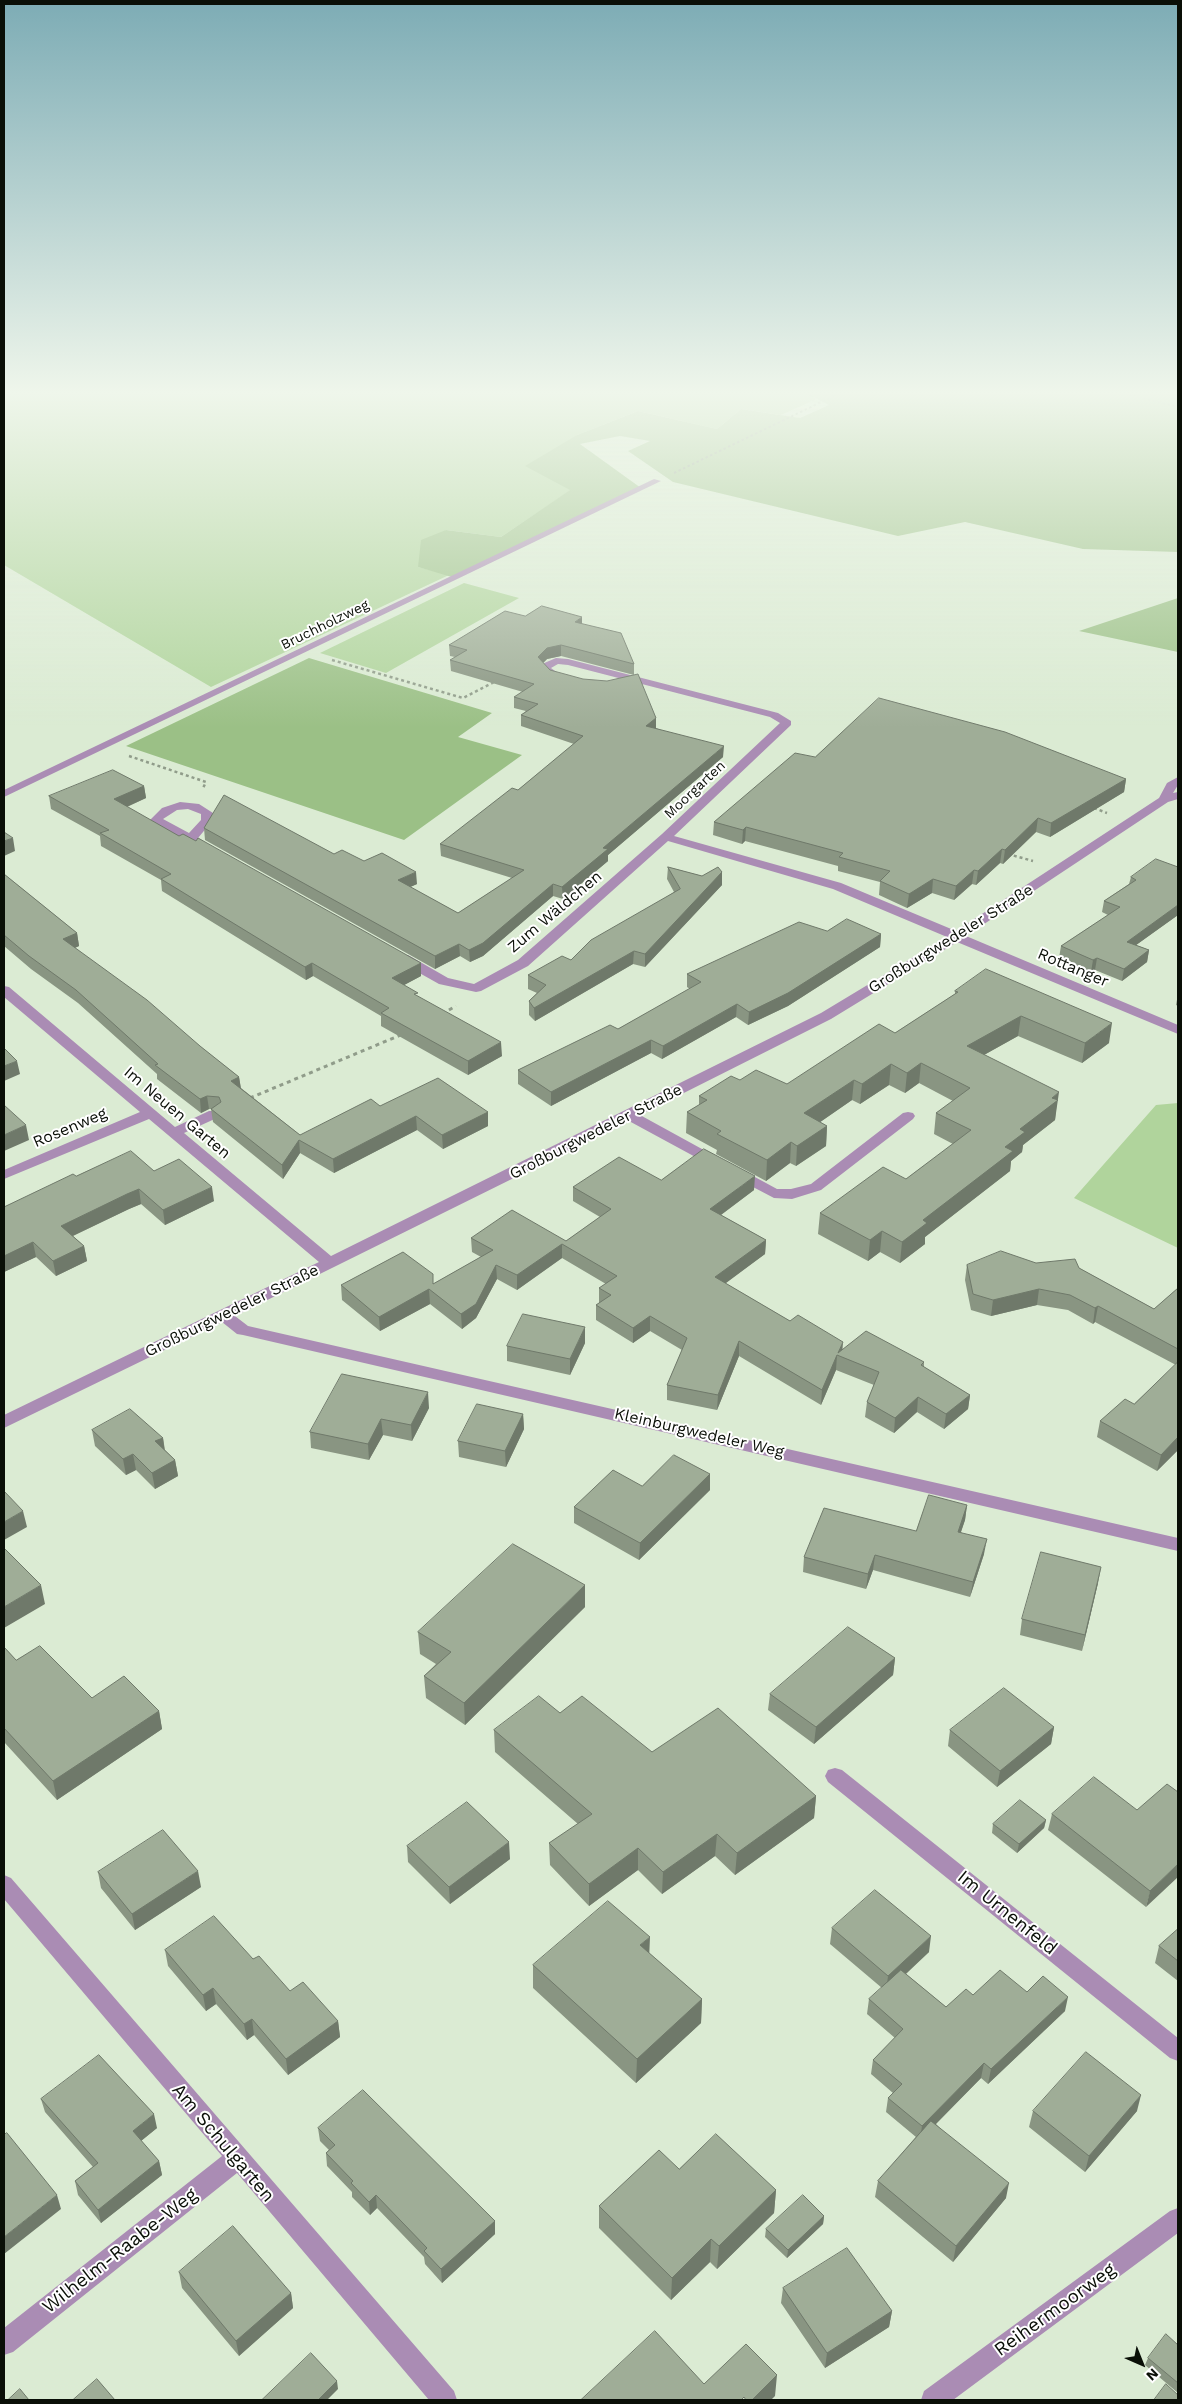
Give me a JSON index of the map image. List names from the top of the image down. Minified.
{"streets":{"street":["Bruchholzweg","Moorgarten","Zum Wäldchen","Großburgwedeler Straße","Rottanger","Im Neuen Garten","Rosenweg","Kleinburgwedeler Weg","Im Urnenfeld","Am Schulgarten","Wilhelm-Raabe-Weg","Reihermoorweg"]},"crossings":[["Moorgarten","Zum Wäldchen"],["Moorgarten","Großburgwedeler Straße"],["Moorgarten","Rottanger"],["Großburgwedeler Straße","Rottanger"],["Großburgwedeler Straße","Im Neuen Garten"],["Großburgwedeler Straße","Kleinburgwedeler Weg"],["Im Neuen Garten","Rosenweg"],["Am Schulgarten","Wilhelm-Raabe-Weg"]],"north":"bottom right"}
